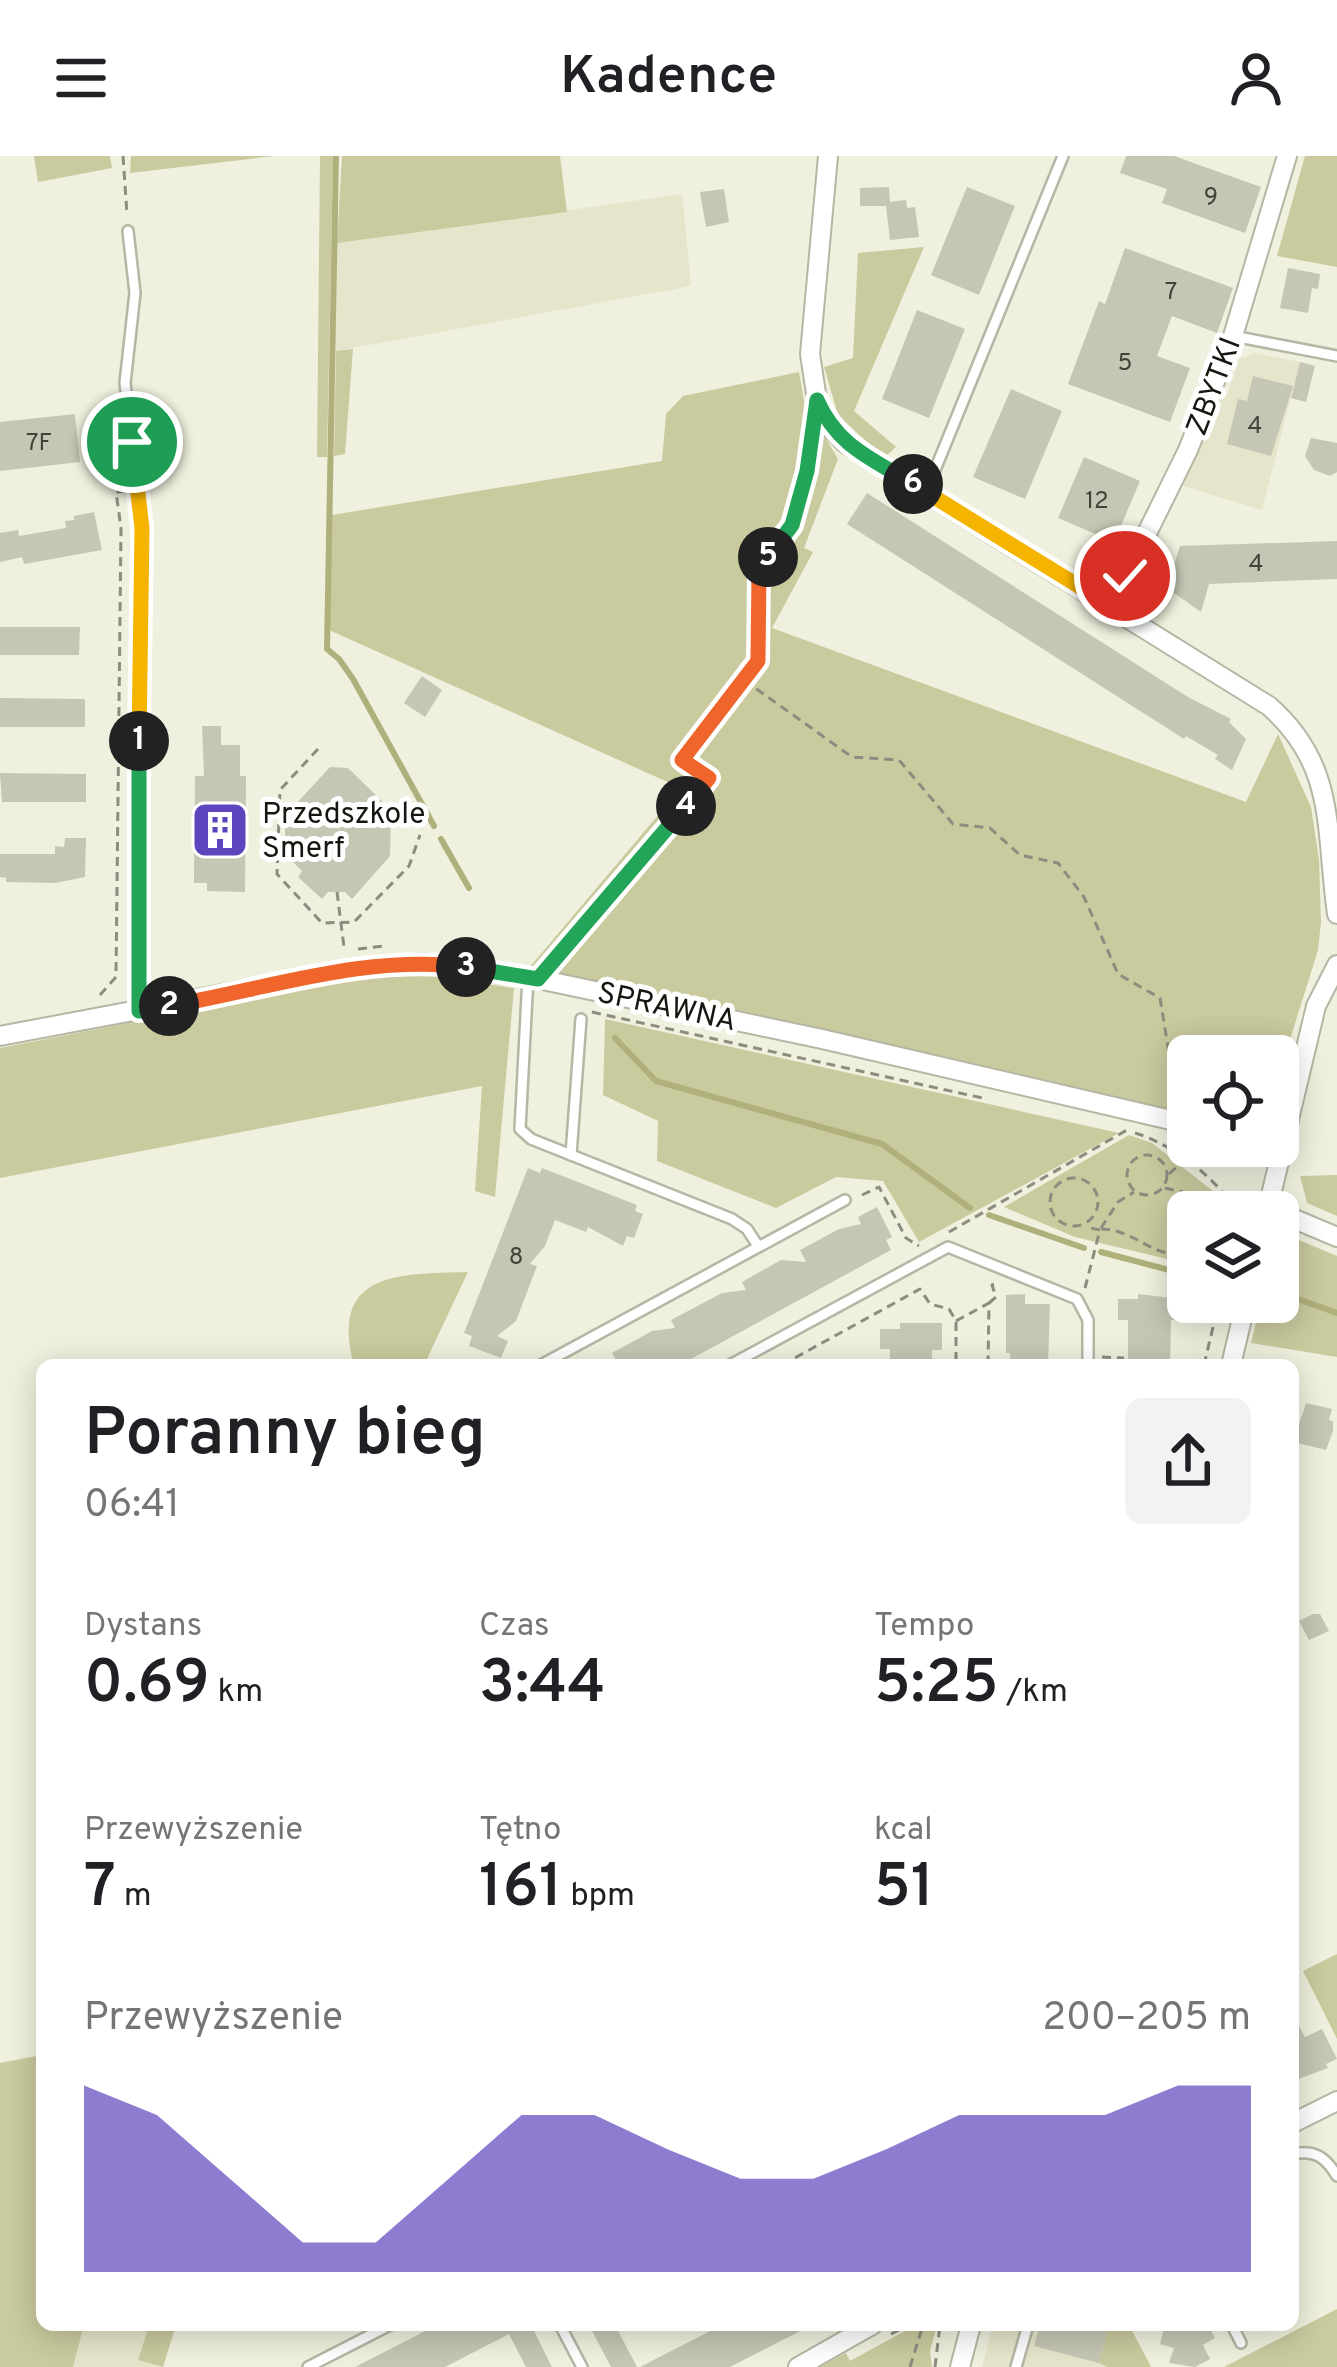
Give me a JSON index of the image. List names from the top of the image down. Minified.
{"streets":{"street":["ZBYTKI","SPRAWNA"]},"places":{"building":["Przedszkole Smerf"]},"house_numbers":["9","7","5","4","7F","12","4","8"],"page":{"header":"Kadence","pins":["6","5","1","4","3","2"],"heading":["Poranny bieg","06:41"],"stats":[["Dystans","0.69 km"],["Czas","3:44"],["Tempo","5:25 /km"],["Przewyższenie","7 m"],["Tętno","161 bpm"],["kcal","51"]],"chart":["Przewyższenie","200–205 m"]}}
